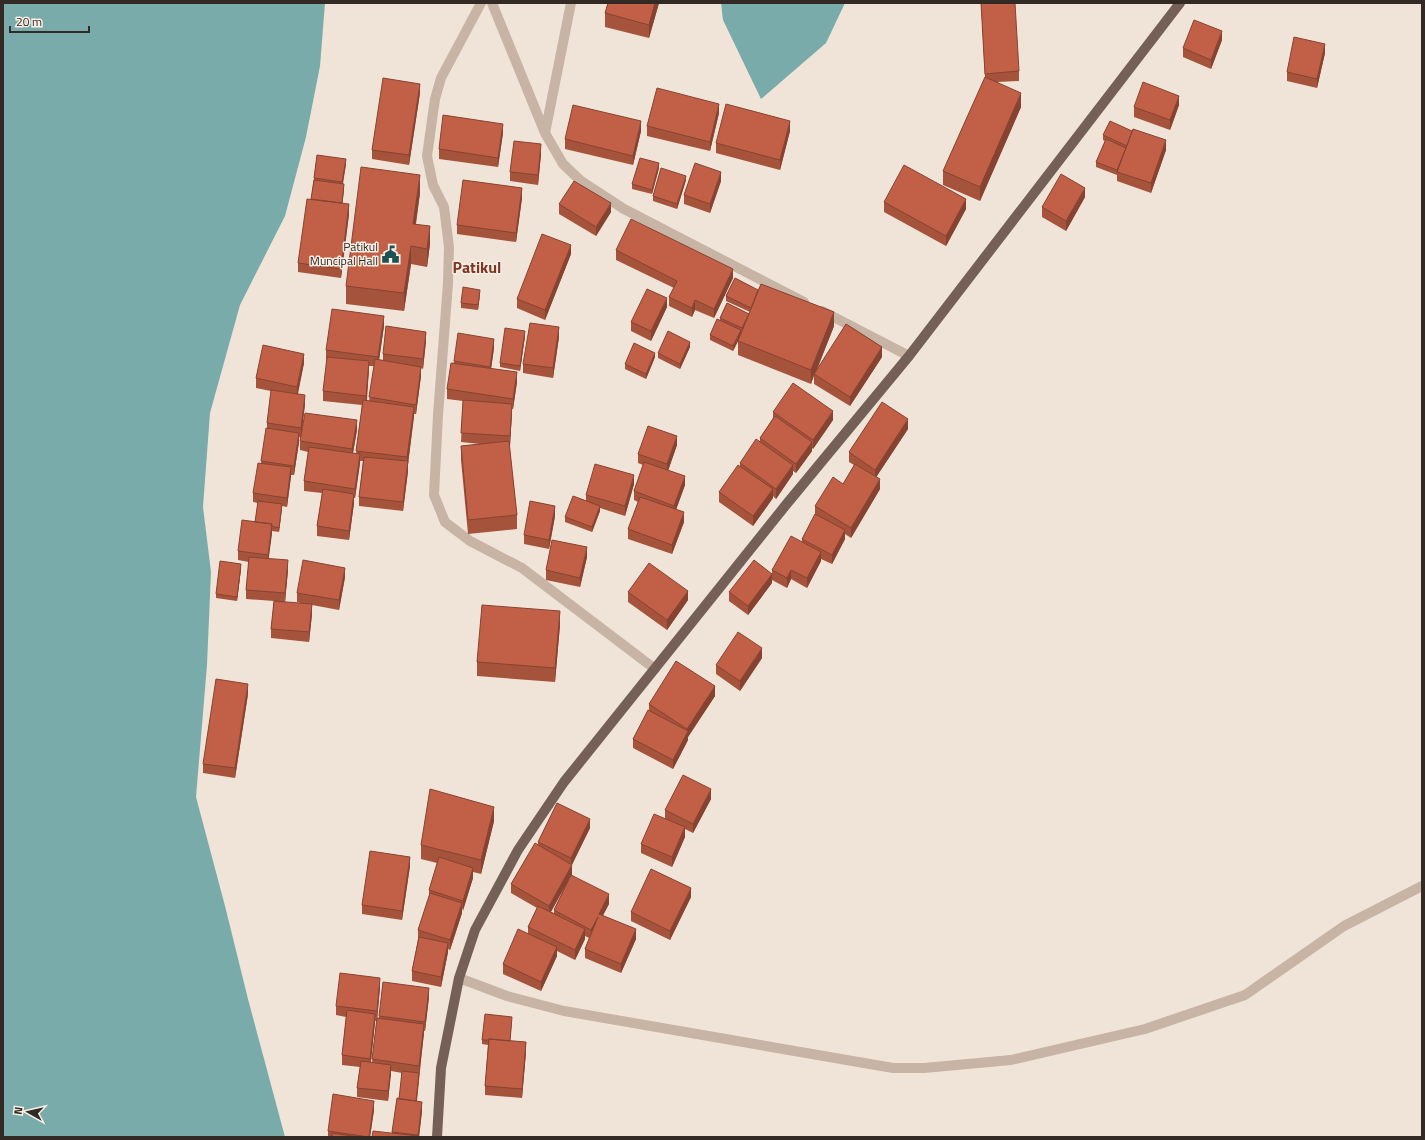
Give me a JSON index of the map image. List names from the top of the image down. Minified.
{"districts":["Patikul"],"places":{"public building":["Patikul Muncipal Hall"]},"scale_bar":"20 m","north":"left"}
